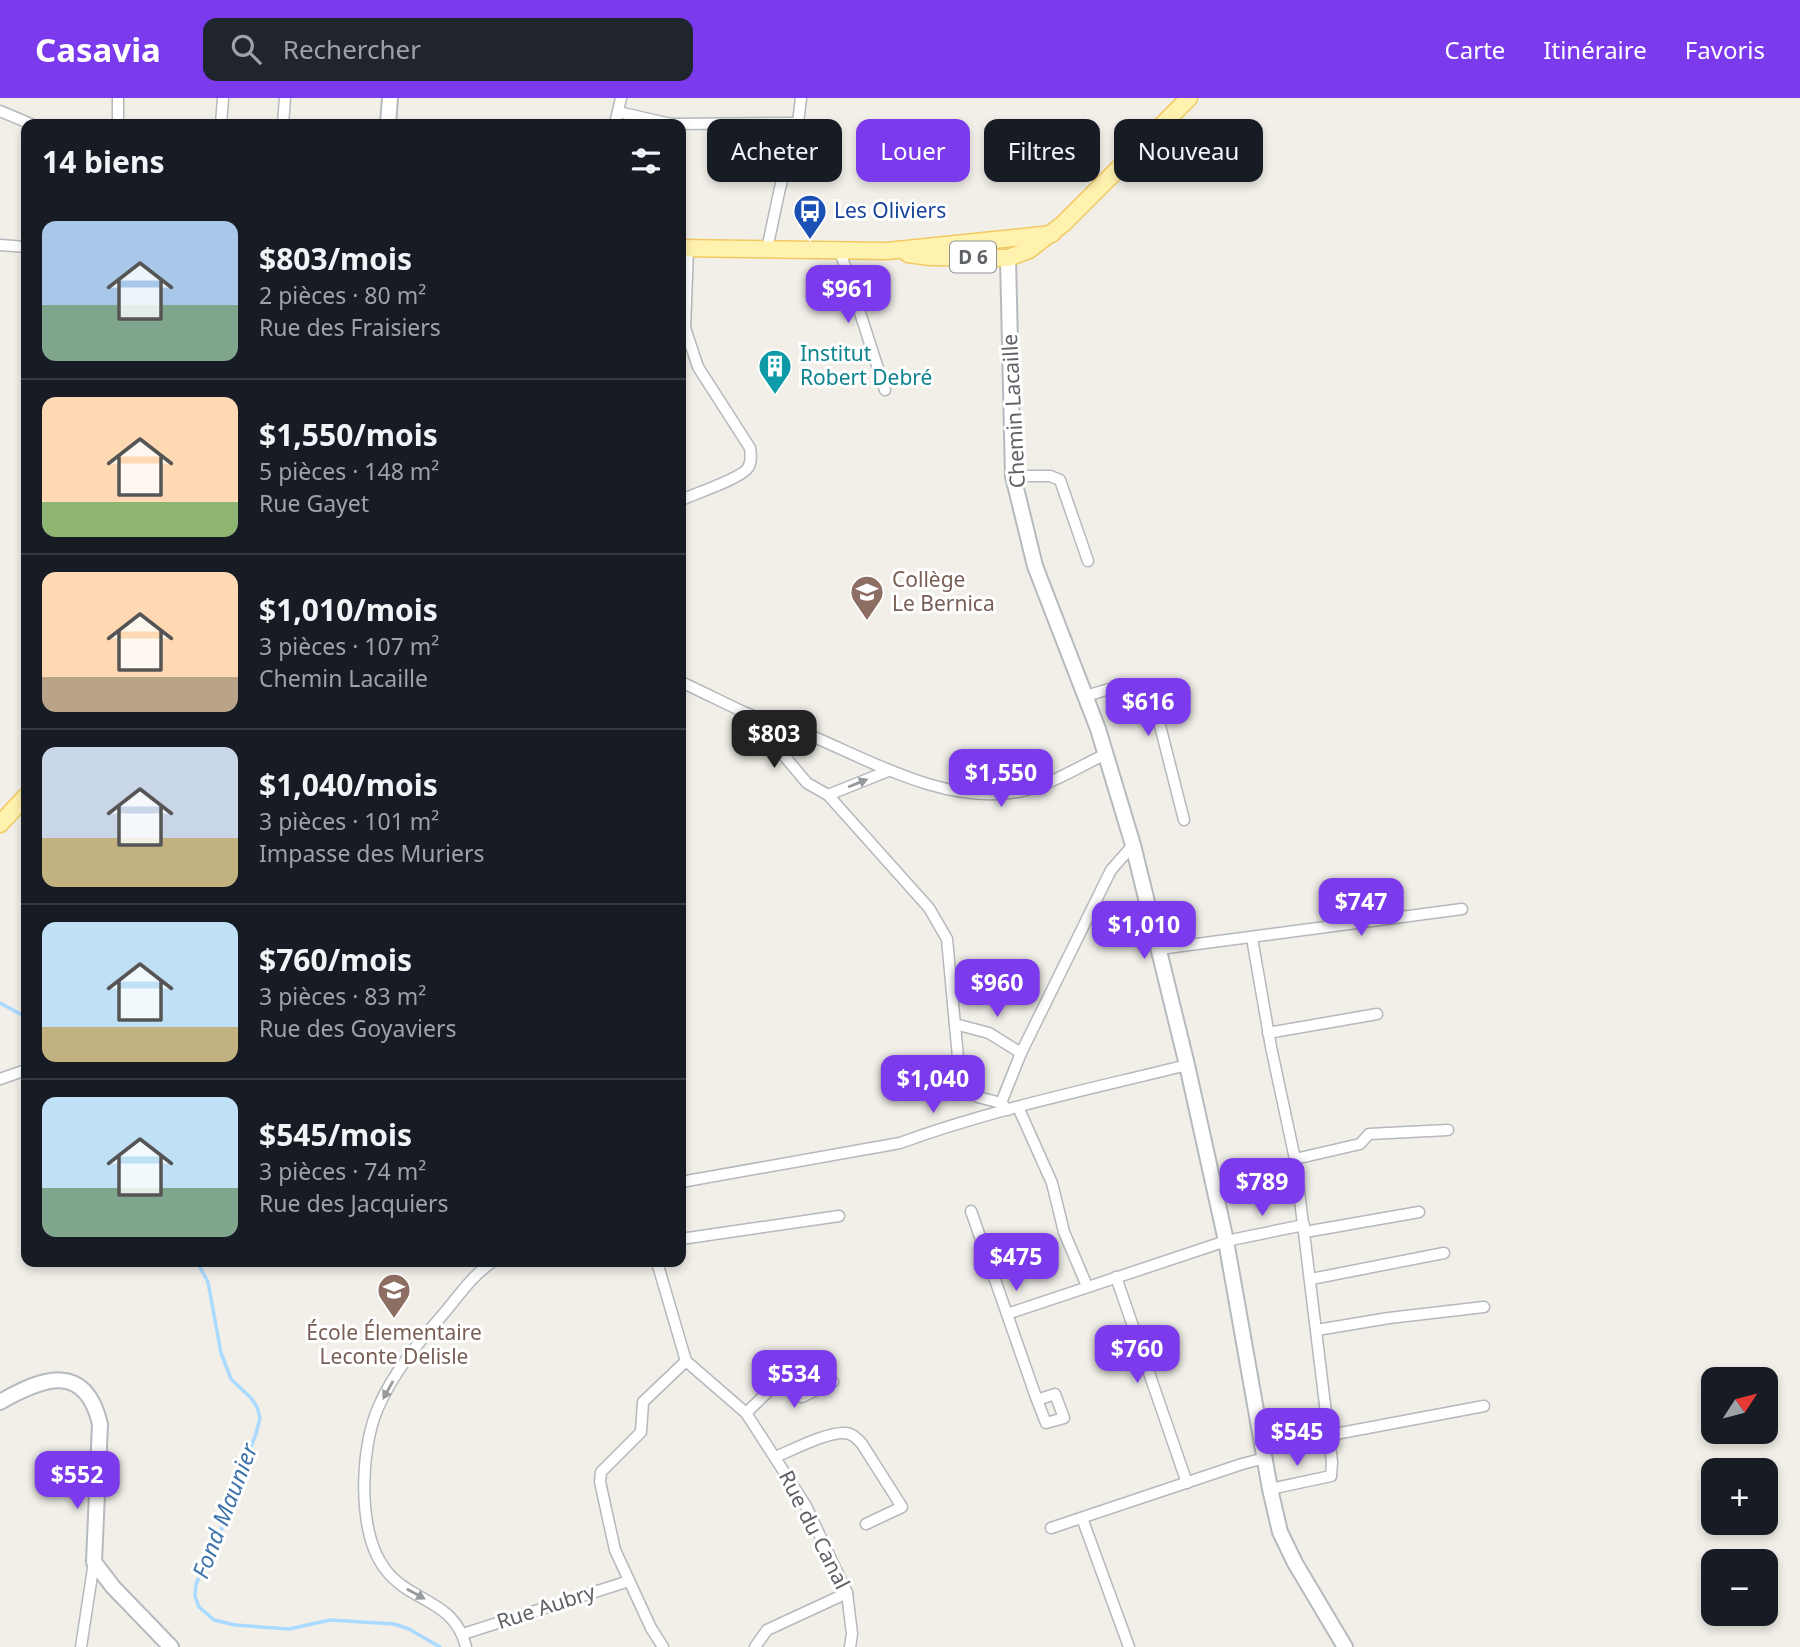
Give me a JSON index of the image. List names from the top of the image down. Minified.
{"streets":{"main road":["D 6"],"street":["Chemin Lacaille","Rue du Canal","Rue Aubry"]},"crossings":[["D 6","Chemin Lacaille"]],"water":["Fond Maunier"],"places":{"bus stop":["Les Oliviers"],"building":["Institut Robert Debré"],"school or university":["Collège Le Bernica","École Élementaire Leconte Delisle"]},"north":"top right","page":{"header":"Casavia","search":"Rechercher","nav":["Carte","Itinéraire","Favoris"],"chip":["Acheter","Louer","Filtres","Nouveau"],"heading":"14 biens","list":[{"name":"$803/mois","note":"2 pièces · 80 m² · Rue des Fraisiers"},{"name":"$1,550/mois","note":"5 pièces · 148 m² · Rue Gayet"},{"name":"$1,010/mois","note":"3 pièces · 107 m² · Chemin Lacaille"},{"name":"$1,040/mois","note":"3 pièces · 101 m² · Impasse des Muriers"},{"name":"$760/mois","note":"3 pièces · 83 m² · Rue des Goyaviers"},{"name":"$545/mois","note":"3 pièces · 74 m² · Rue des Jacquiers"}],"price":["$961","$616","$803","$1,550","$747","$1,010","$960","$1,040","$789","$475","$760","$534","$545","$552"],"map_buttons":["+","−"]}}
